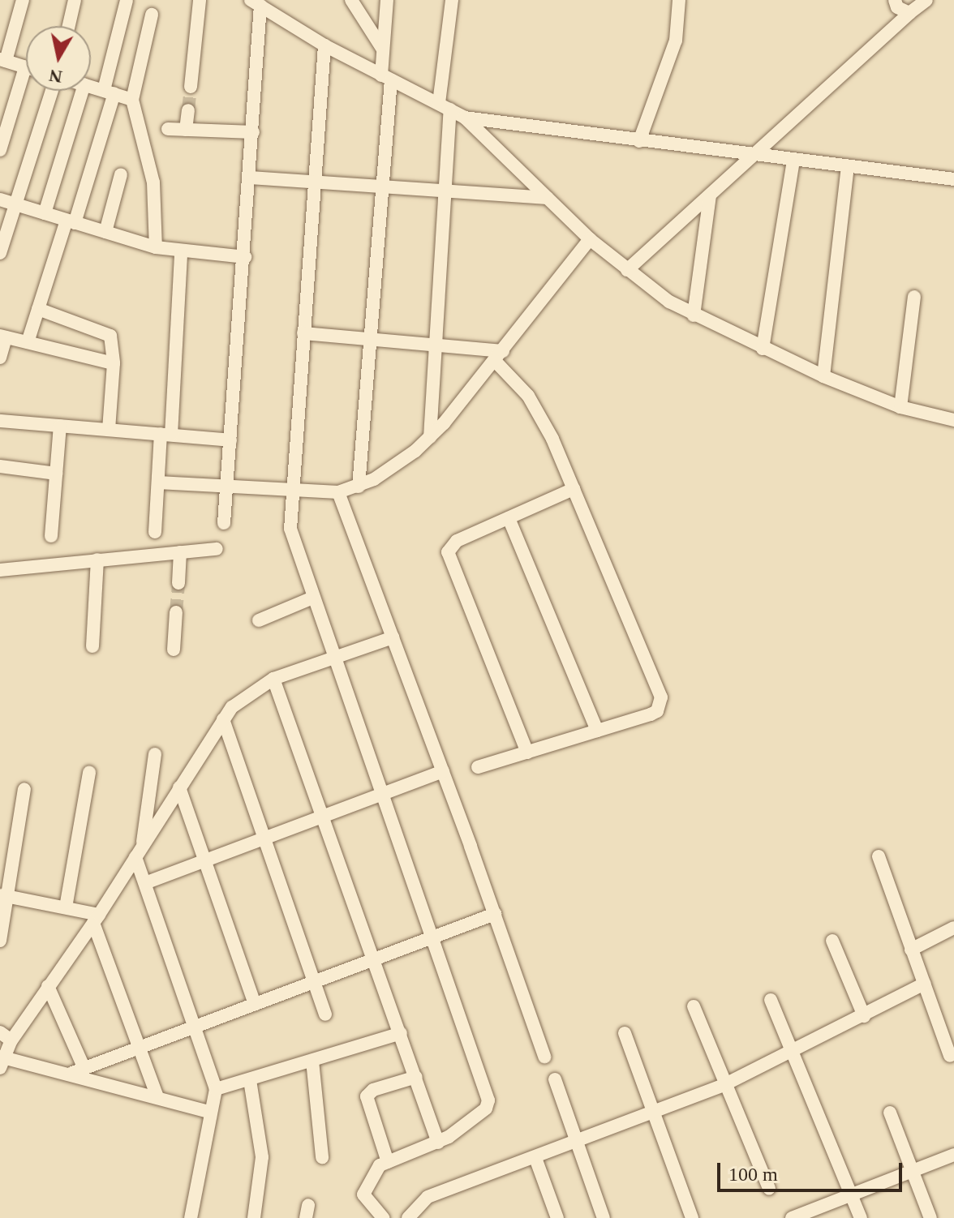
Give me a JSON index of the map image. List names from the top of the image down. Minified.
{"scale_bar":"100 m","north":"bottom"}
